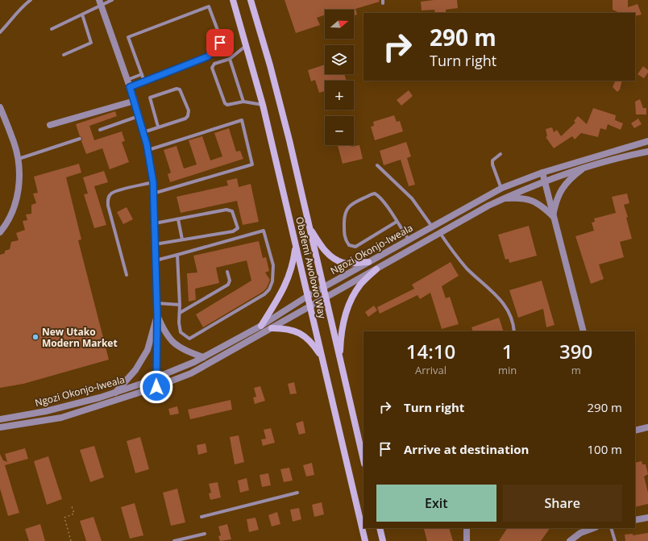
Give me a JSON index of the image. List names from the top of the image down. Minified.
{"streets":{"main road":["Obafemi Awolowo Way"],"street":["Ngozi Okonjo-Iweala"]},"crossings":[["Ngozi Okonjo-Iweala","Obafemi Awolowo Way"]],"places":["New Utako Modern Market"],"north":"right","page":{"map_buttons":["+","−"],"turn":["290 m","Turn right"],"eta":["14:10","Arrival","1","min","390","m"],"list":[{"name":"Turn right","value":"290 m"},{"name":"Arrive at destination","value":"100 m"}],"buttons":["Exit","Share"]}}
